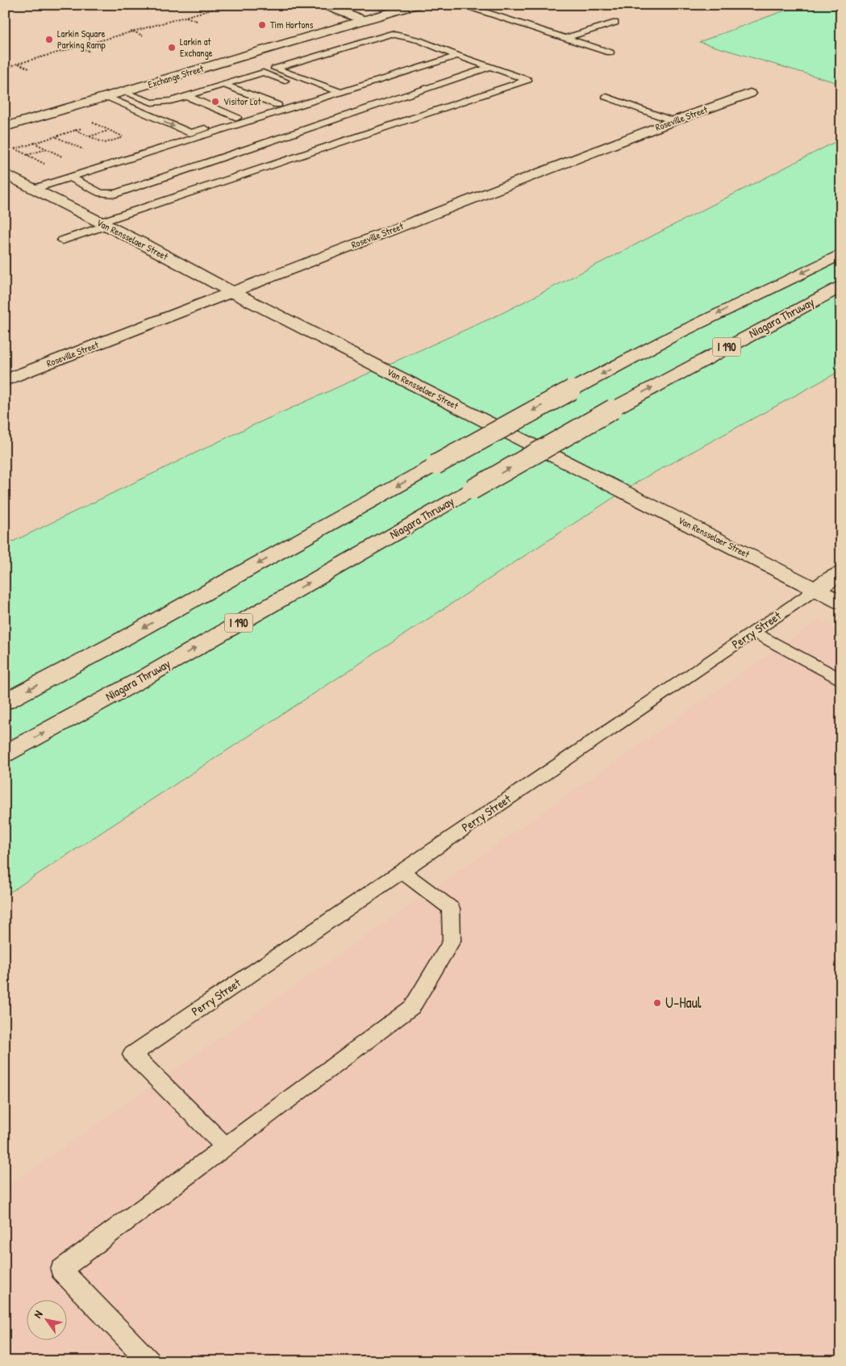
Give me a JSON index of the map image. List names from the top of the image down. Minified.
{"streets":{"main road":["Exchange Street","Roseville Street","Van Rensselaer Street","Niagara Thruway","I 190","Perry Street"]},"crossings":[["Roseville Street","Van Rensselaer Street"],["Van Rensselaer Street","Perry Street"]],"places":["Tim Hortons","Larkin Square Parking Ramp","Larkin at Exchange","Visitor Lot","U-Haul"],"north":"top left"}
